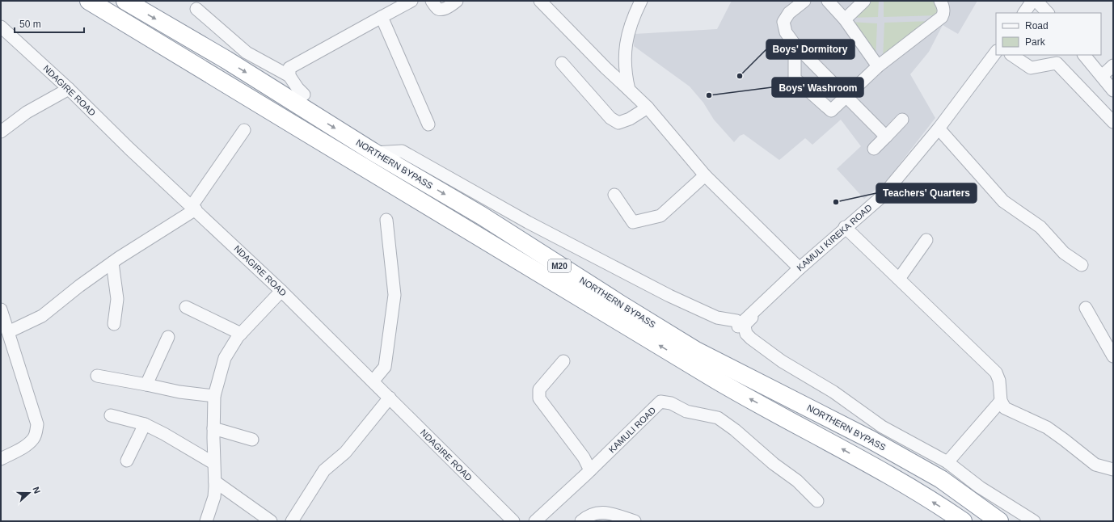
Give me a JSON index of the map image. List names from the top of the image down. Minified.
{"streets":{"highway":["NORTHERN BYPASS","M20"],"street":["NDAGIRE ROAD","KAMULI KIREKA ROAD","KAMULI ROAD"]},"crossings":[["NORTHERN BYPASS","KAMULI KIREKA ROAD"]],"places":["Boys' Dormitory","Boys' Washroom","Teachers' Quarters"],"legend":["Road","Park"],"scale_bar":"50 m","north":"right"}
